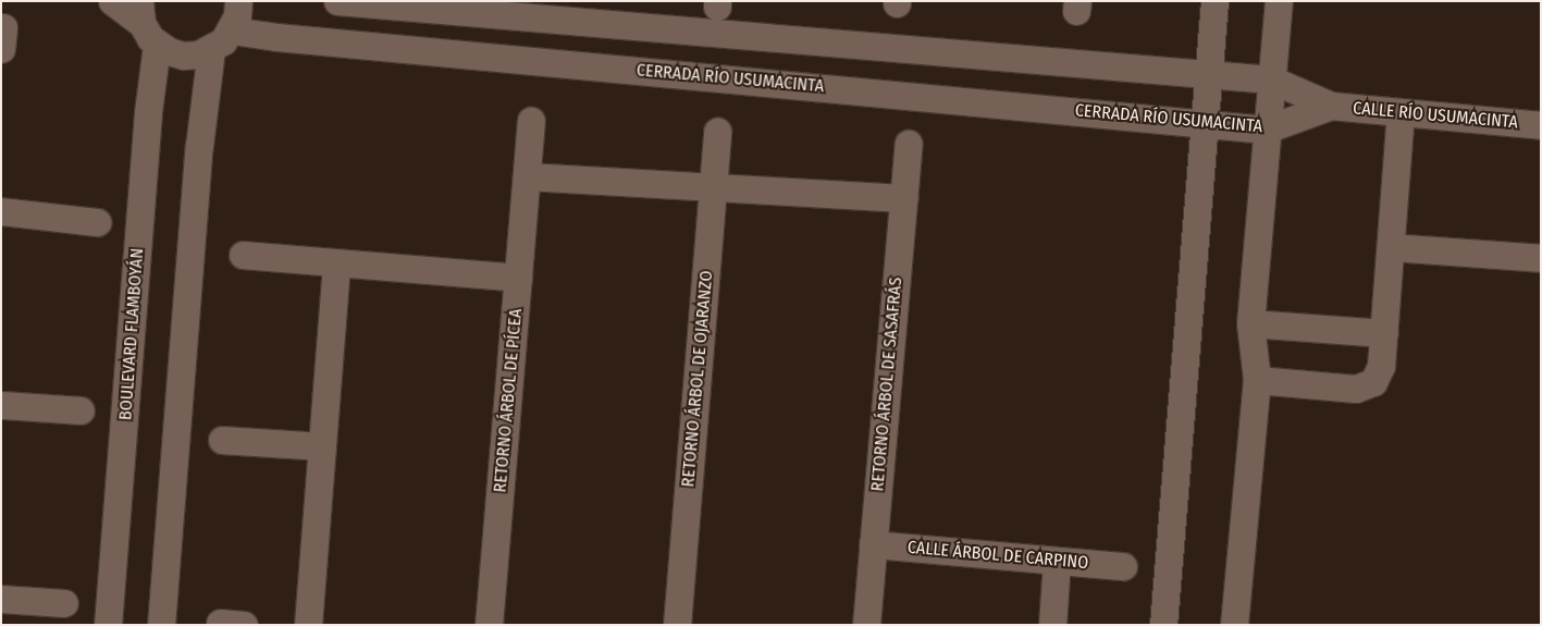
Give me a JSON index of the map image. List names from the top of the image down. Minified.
{"streets":{"street":["CERRADA RÍO USUMACINTA","CALLE RÍO USUMACINTA","BOULEVARD FLAMBOYÁN","RETORNO ÁRBOL DE OJARANZO","RETORNO ÁRBOL DE SASAFRÁS","RETORNO ÁRBOL DE PÍCEA","CALLE ÁRBOL DE CARPINO"]},"crossings":[["CERRADA RÍO USUMACINTA","CALLE RÍO USUMACINTA"],["RETORNO ÁRBOL DE SASAFRÁS","CALLE ÁRBOL DE CARPINO"]]}
